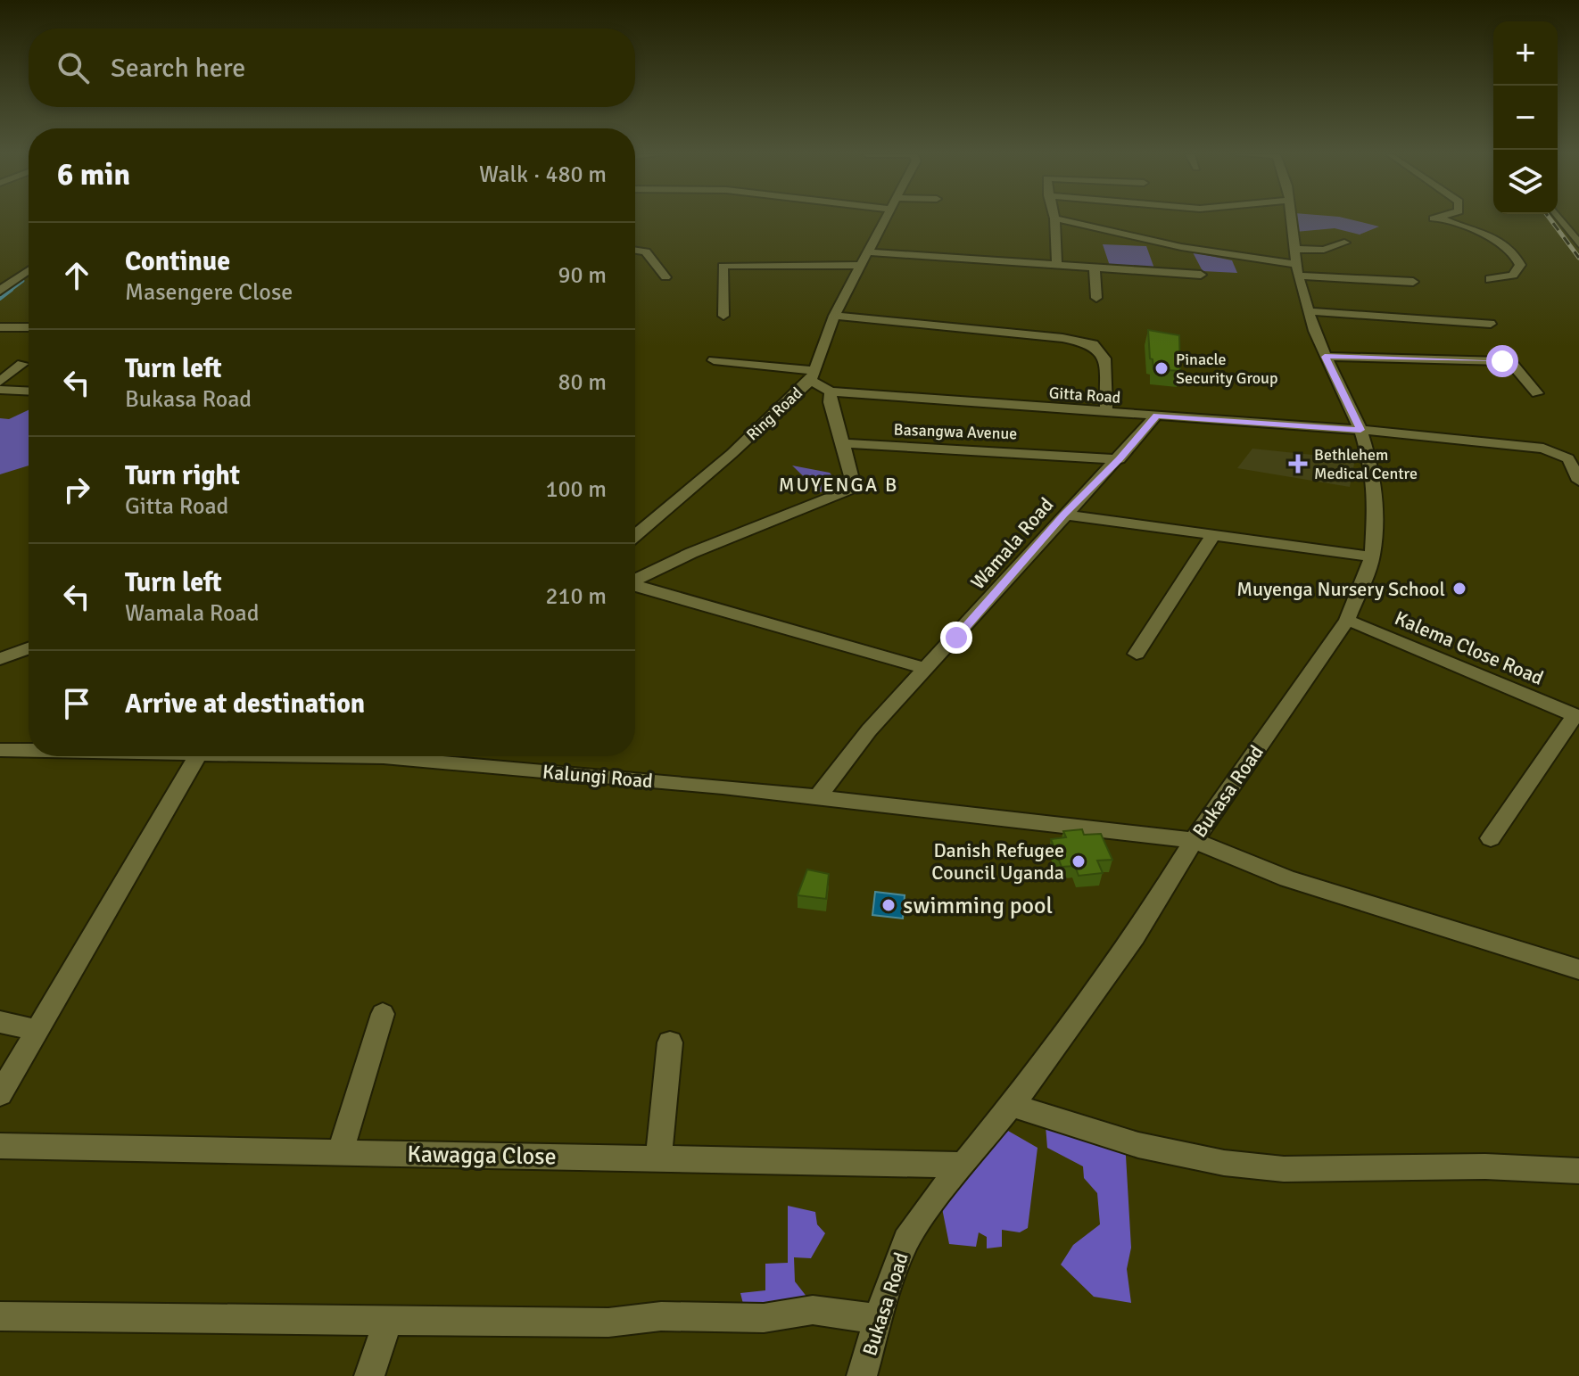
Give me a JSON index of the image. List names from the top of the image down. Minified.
{"streets":{"street":["Gitta Road","Ring Road","Basangwa Avenue","Wamala Road","Kalema Close Road","Kalungi Road","Bukasa Road","Kawagga Close"]},"crossings":[["Gitta Road","Ring Road"],["Gitta Road","Wamala Road"],["Gitta Road","Bukasa Road"],["Basangwa Avenue","Wamala Road"],["Wamala Road","Kalungi Road"],["Kalema Close Road","Bukasa Road"],["Kalungi Road","Bukasa Road"],["Bukasa Road","Kawagga Close"]],"districts":["MUYENGA B"],"places":{"other":["Pinacle Security Group","Muyenga Nursery School","Danish Refugee Council Uganda","swimming pool"],"health":["Bethlehem Medical Centre"]},"page":{"map_buttons":["+","−"],"search":"Search here","heading":["6 min","Walk · 480 m"],"list":[["Continue","Masengere Close","90 m"],["Turn left","Bukasa Road","80 m"],["Turn right","Gitta Road","100 m"],["Turn left","Wamala Road","210 m"],"Arrive at destination"]}}
